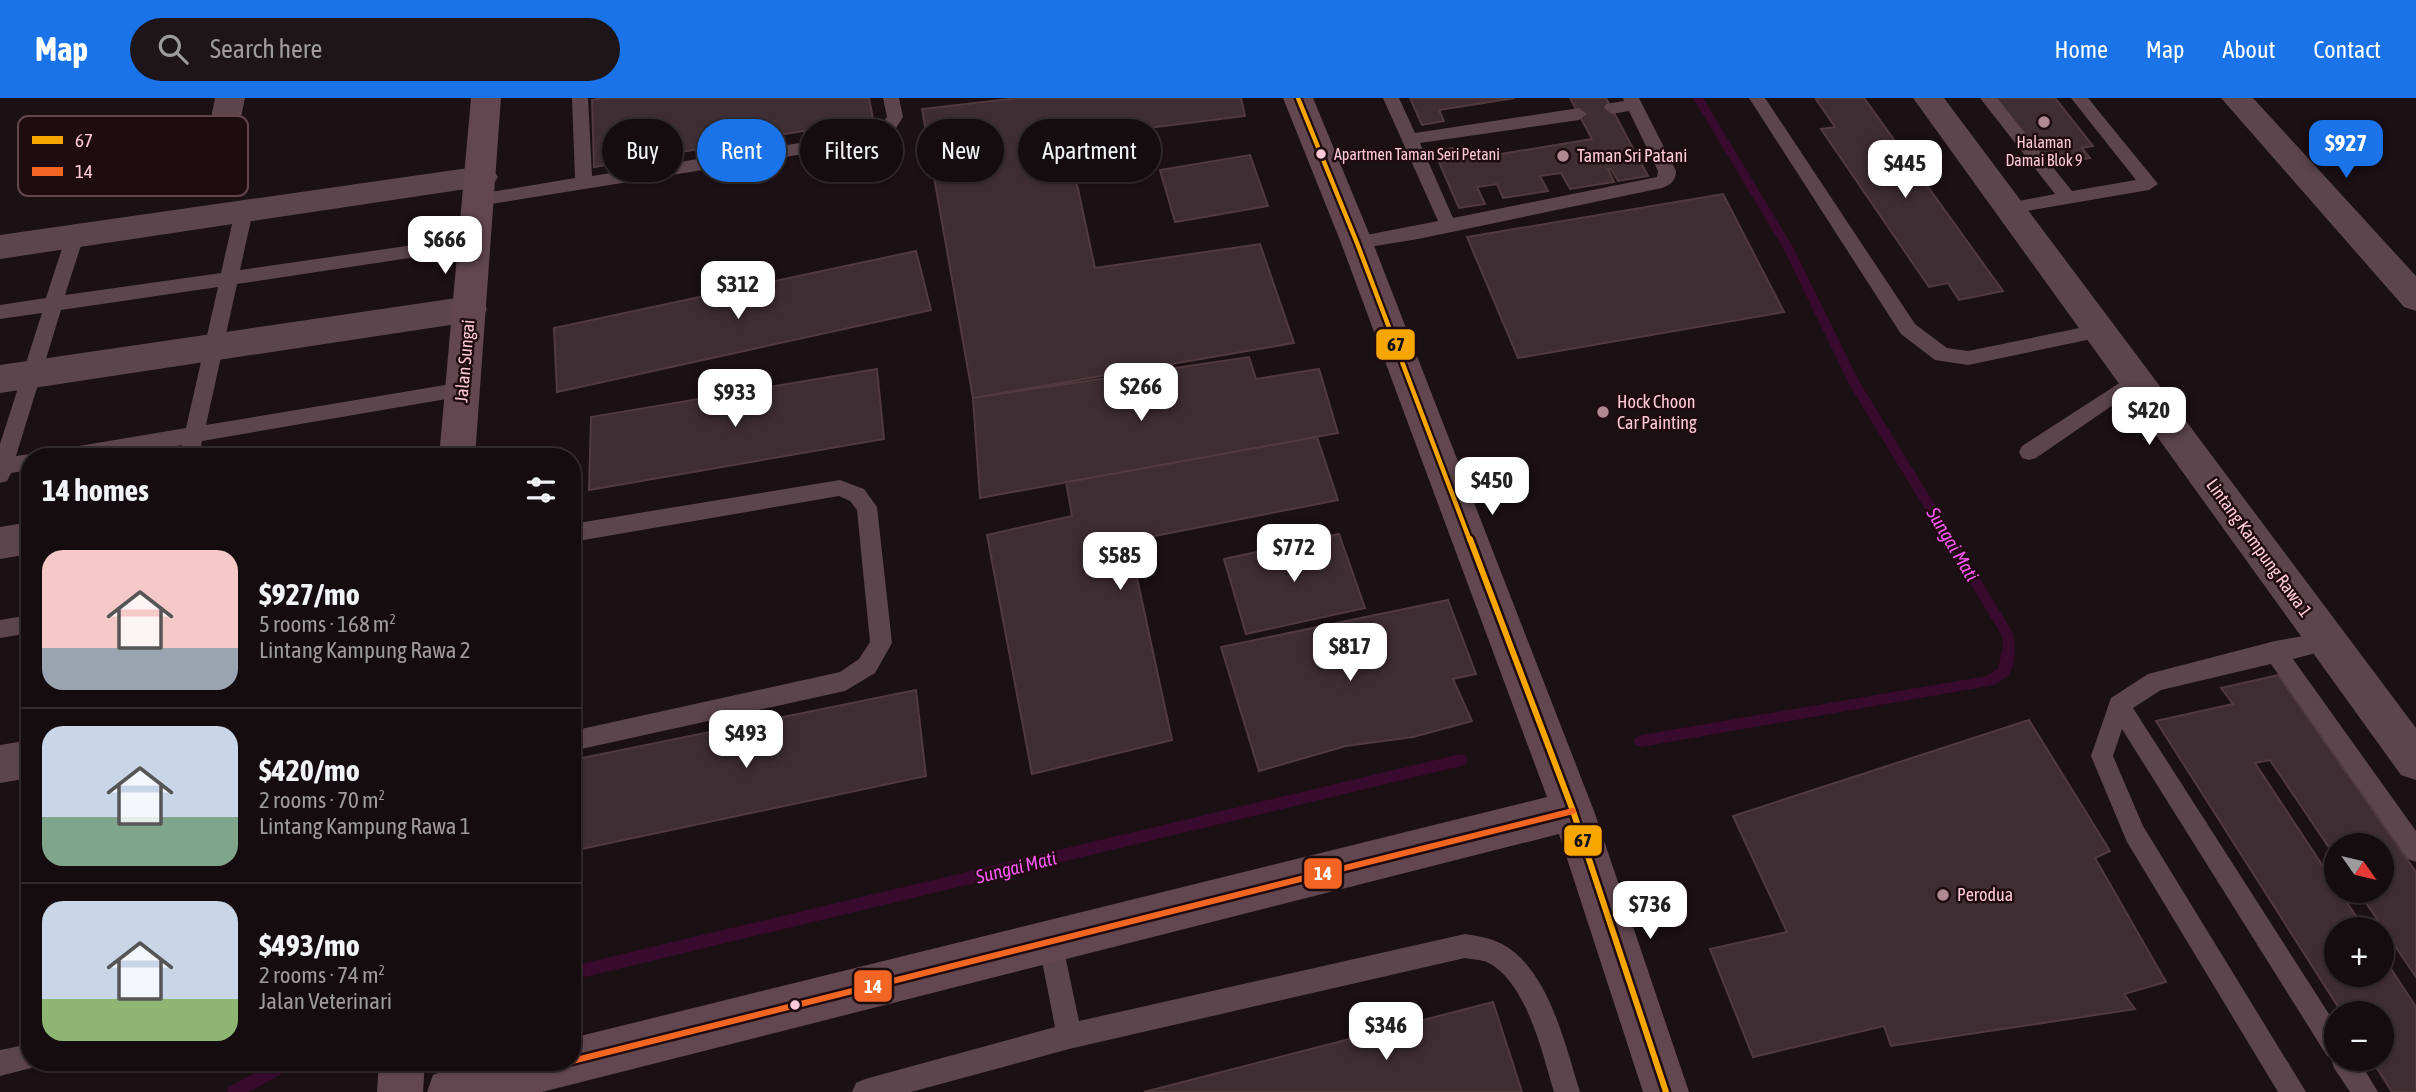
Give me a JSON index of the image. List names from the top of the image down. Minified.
{"streets":{"street":["Jalan Sungai","Lintang Kampung Rawa 1"]},"water":["Sungai Mati"],"places":["Halaman Damai Blok 9","Apartmen Taman Seri Petani","Taman Sri Patani","Hock Choon Car Painting","Perodua"],"lines":["transit line 67","transit line 14"],"legend":["67","14"],"north":"bottom right","page":{"header":"Map","search":"Search here","nav":["Home","Map","About","Contact"],"chip":["Buy","Rent","Filters","New","Apartment"],"price":["$927","$445","$666","$312","$266","$933","$420","$450","$772","$585","$817","$493","$736","$346"],"heading":"14 homes","list":[{"name":"$927/mo","note":"5 rooms · 168 m² · Lintang Kampung Rawa 2"},{"name":"$420/mo","note":"2 rooms · 70 m² · Lintang Kampung Rawa 1"},{"name":"$493/mo","note":"2 rooms · 74 m² · Jalan Veterinari"}],"map_buttons":["+","−"]}}
